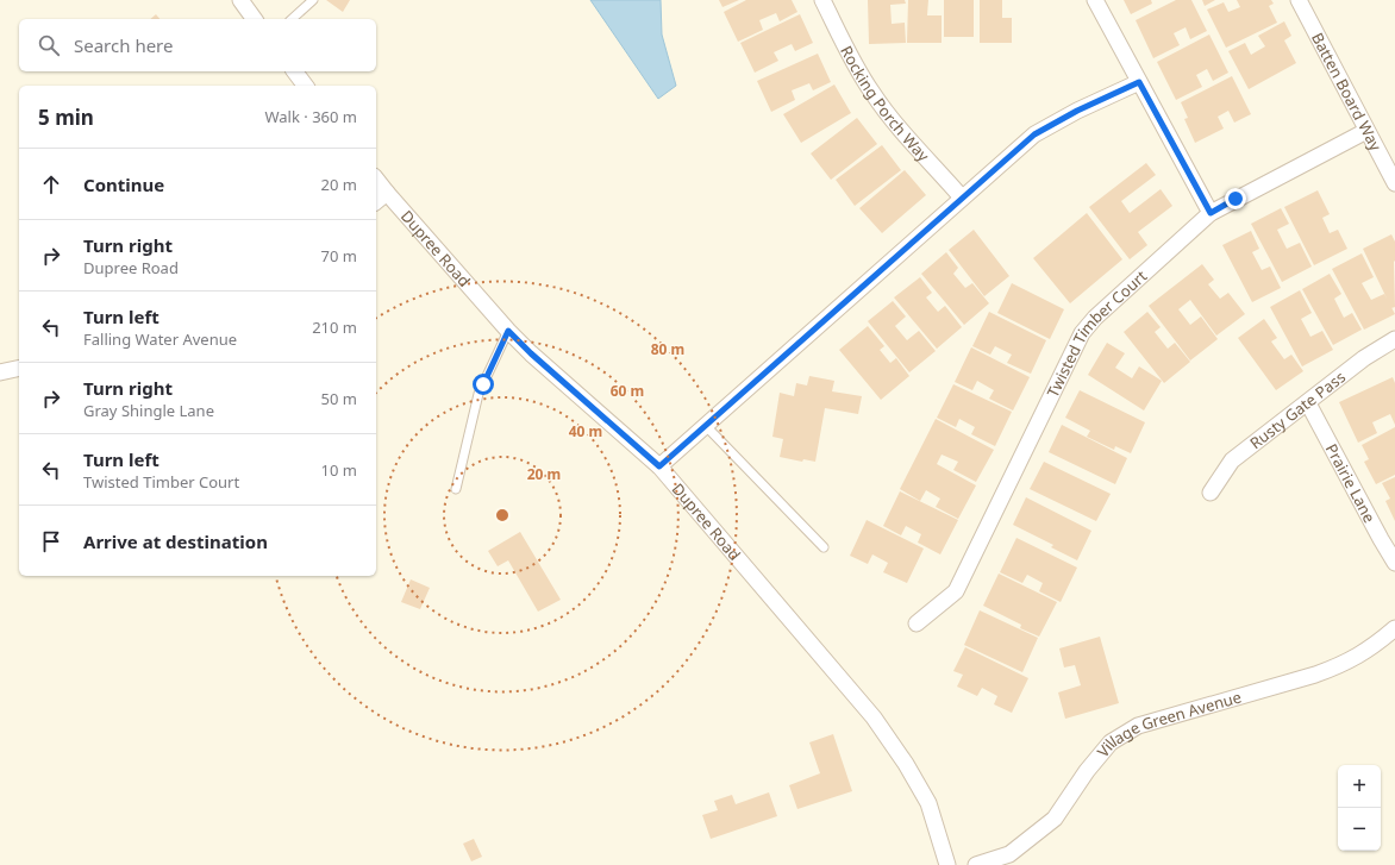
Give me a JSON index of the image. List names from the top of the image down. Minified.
{"streets":{"street":["Batten Board Way","Rocking Porch Way","Dupree Road","Twisted Timber Court","Rusty Gate Pass","Prairie Lane","Village Green Avenue"]},"crossings":[["Batten Board Way","Twisted Timber Court"],["Rusty Gate Pass","Prairie Lane"]],"page":{"search":"Search here","heading":["5 min","Walk · 360 m"],"list":[["Continue","20 m"],["Turn right","Dupree Road","70 m"],["Turn left","Falling Water Avenue","210 m"],["Turn right","Gray Shingle Lane","50 m"],["Turn left","Twisted Timber Court","10 m"],"Arrive at destination"],"map_buttons":["+","−"]},"rings":["80 m","60 m","40 m","20 m"]}
